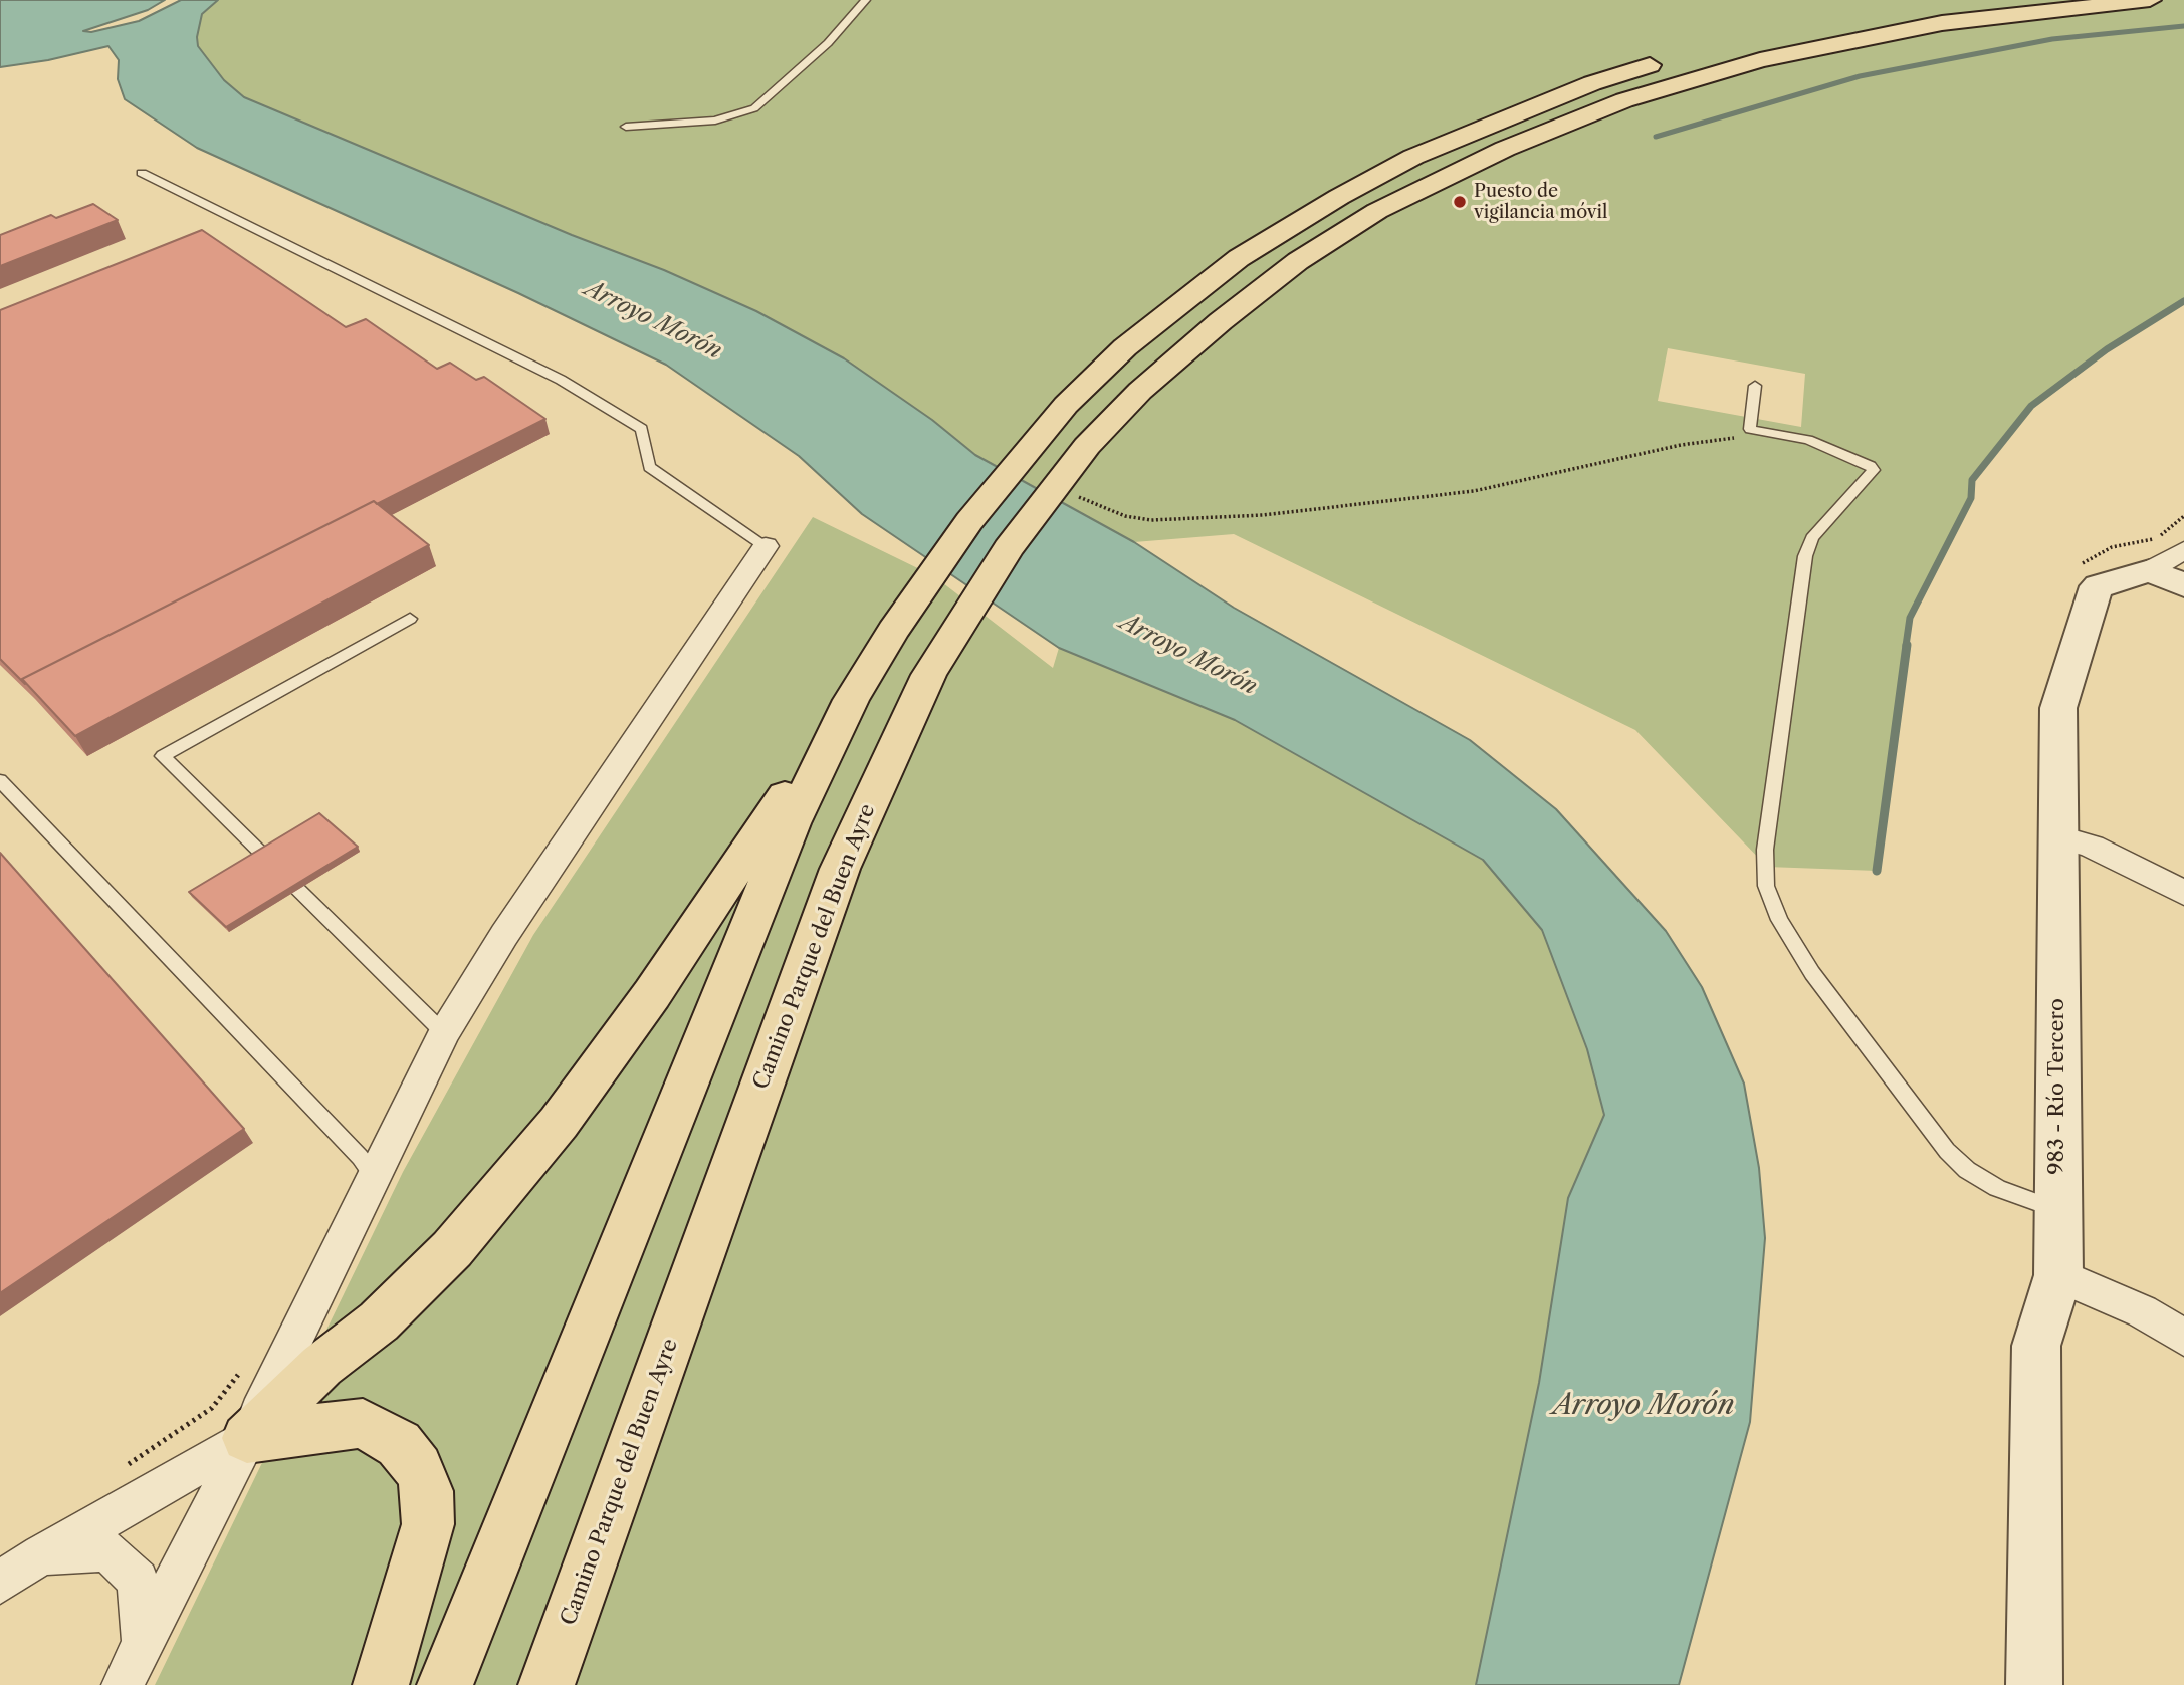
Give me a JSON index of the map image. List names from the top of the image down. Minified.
{"streets":{"highway":["Camino Parque del Buen Ayre"],"street":["983 - Río Tercero"]},"water":["Arroyo Morón"],"places":["Puesto de vigilancia móvil"]}
